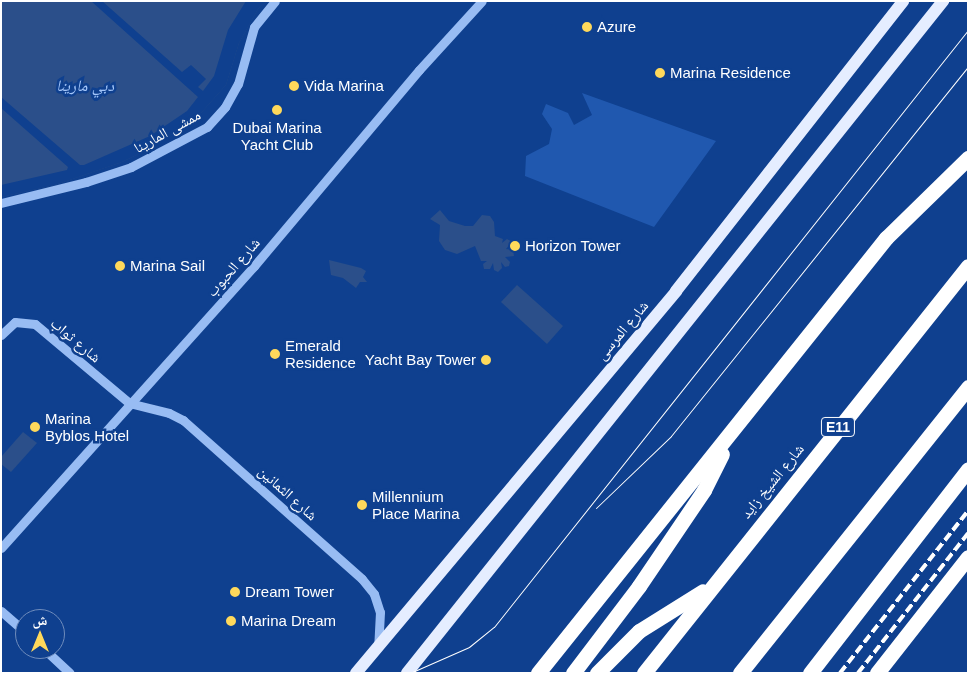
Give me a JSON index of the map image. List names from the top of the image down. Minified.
{"streets":{"highway":["E11","شارع الشيخ زايد"],"main road":["شارع المرسى"],"street":["ممشى المارينا","شارع الحبوب","شارع ثواب","شارع الثمانين"]},"crossings":[["شارع الحبوب","شارع ثواب"],["شارع الحبوب","شارع الثمانين"],["شارع المرسى","شارع الثمانين"],["شارع ثواب","شارع الثمانين"]],"water":["دبي مارينا"],"places":["Azure","Marina Residence","Vida Marina","Dubai Marina Yacht Club","Horizon Tower","Marina Sail","Emerald Residence","Yacht Bay Tower","Marina Byblos Hotel","Millennium Place Marina","Dream Tower","Marina Dream"],"north":"top"}
